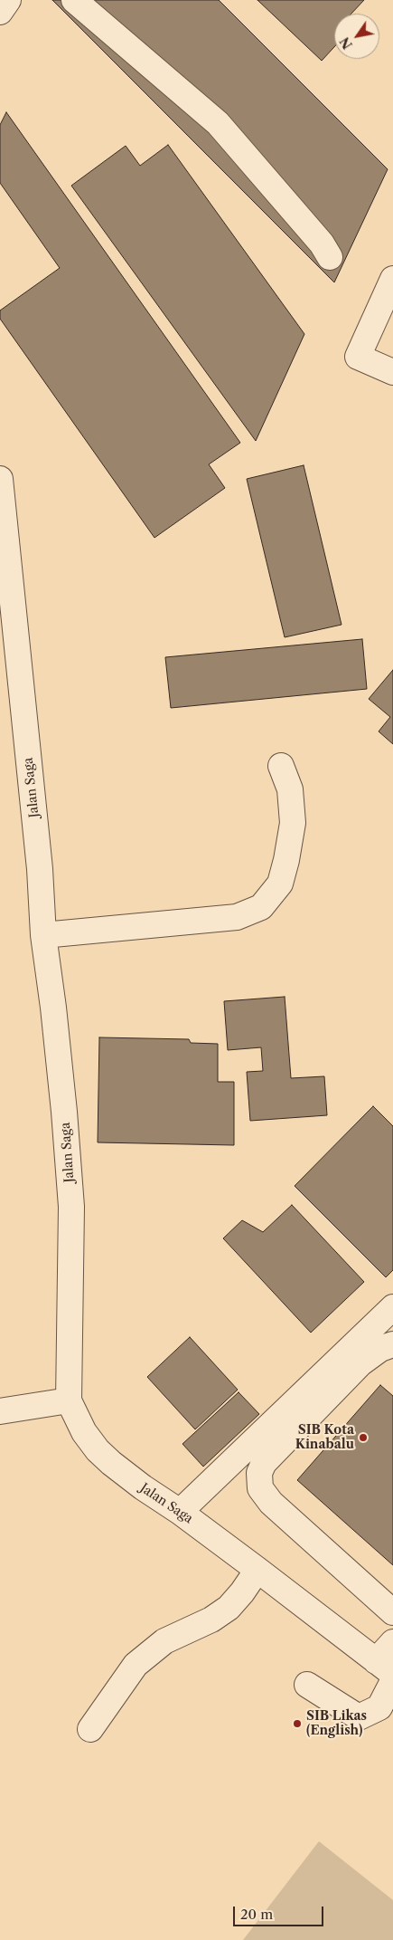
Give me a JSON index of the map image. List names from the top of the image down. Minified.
{"streets":{"street":["Jalan Saga"]},"places":["SIB Kota Kinabalu","SIB Likas (English)"],"scale_bar":"20 m","north":"bottom left"}
